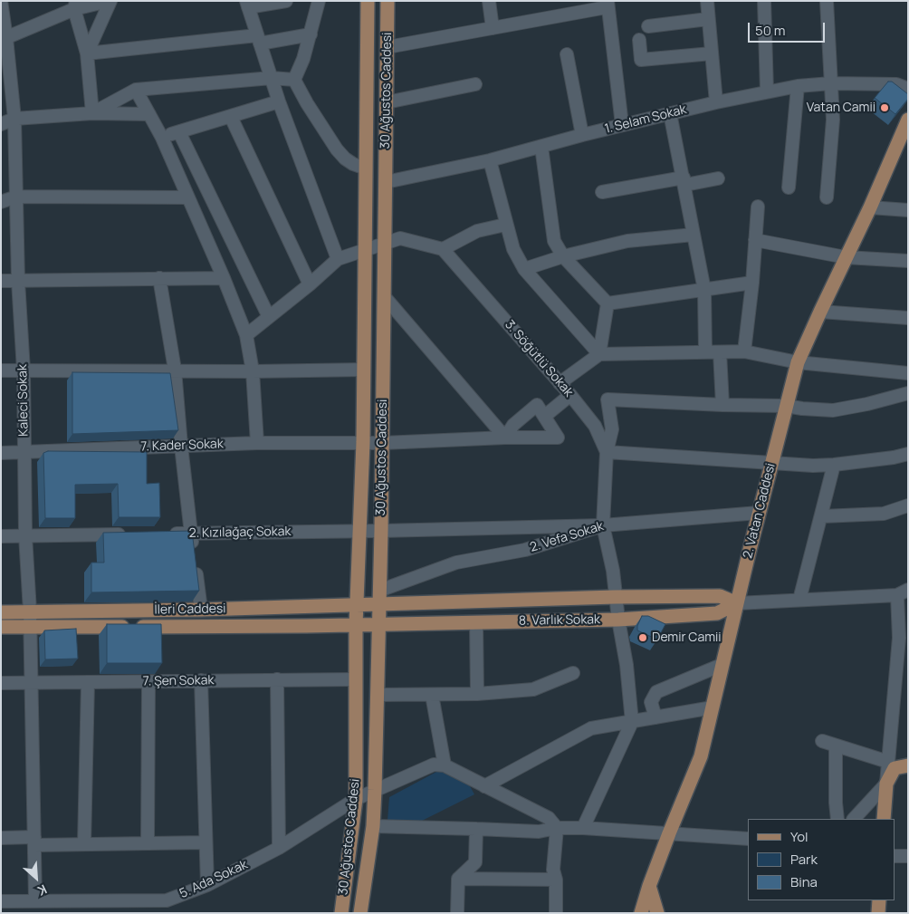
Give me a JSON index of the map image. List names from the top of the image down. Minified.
{"streets":{"main road":["30 Ağustos Caddesi","2. Vatan Caddesi","İleri Caddesi","8. Varlık Sokak"],"street":["1. Selam Sokak","3. Söğütlü Sokak","Kaleci Sokak","7. Kader Sokak","2. Kızılağaç Sokak","2. Vefa Sokak","7. Şen Sokak","5. Ada Sokak"]},"crossings":[["30 Ağustos Caddesi","1. Selam Sokak"],["30 Ağustos Caddesi","7. Kader Sokak"],["30 Ağustos Caddesi","2. Kızılağaç Sokak"],["30 Ağustos Caddesi","2. Vefa Sokak"],["30 Ağustos Caddesi","İleri Caddesi"],["30 Ağustos Caddesi","8. Varlık Sokak"],["30 Ağustos Caddesi","7. Şen Sokak"],["30 Ağustos Caddesi","5. Ada Sokak"],["3. Söğütlü Sokak","2. Kızılağaç Sokak"],["3. Söğütlü Sokak","2. Vefa Sokak"],["3. Söğütlü Sokak","8. Varlık Sokak"],["Kaleci Sokak","7. Kader Sokak"],["Kaleci Sokak","İleri Caddesi"],["Kaleci Sokak","7. Şen Sokak"],["Kaleci Sokak","5. Ada Sokak"],["2. Vatan Caddesi","2. Vefa Sokak"],["2. Vatan Caddesi","8. Varlık Sokak"],["2. Kızılağaç Sokak","2. Vefa Sokak"],["2. Vefa Sokak","İleri Caddesi"],["2. Vefa Sokak","8. Varlık Sokak"],["İleri Caddesi","8. Varlık Sokak"]],"places":["Vatan Camii","Demir Camii"],"legend":["Yol","Park","Bina"],"scale_bar":"50 m","north":"bottom right"}
